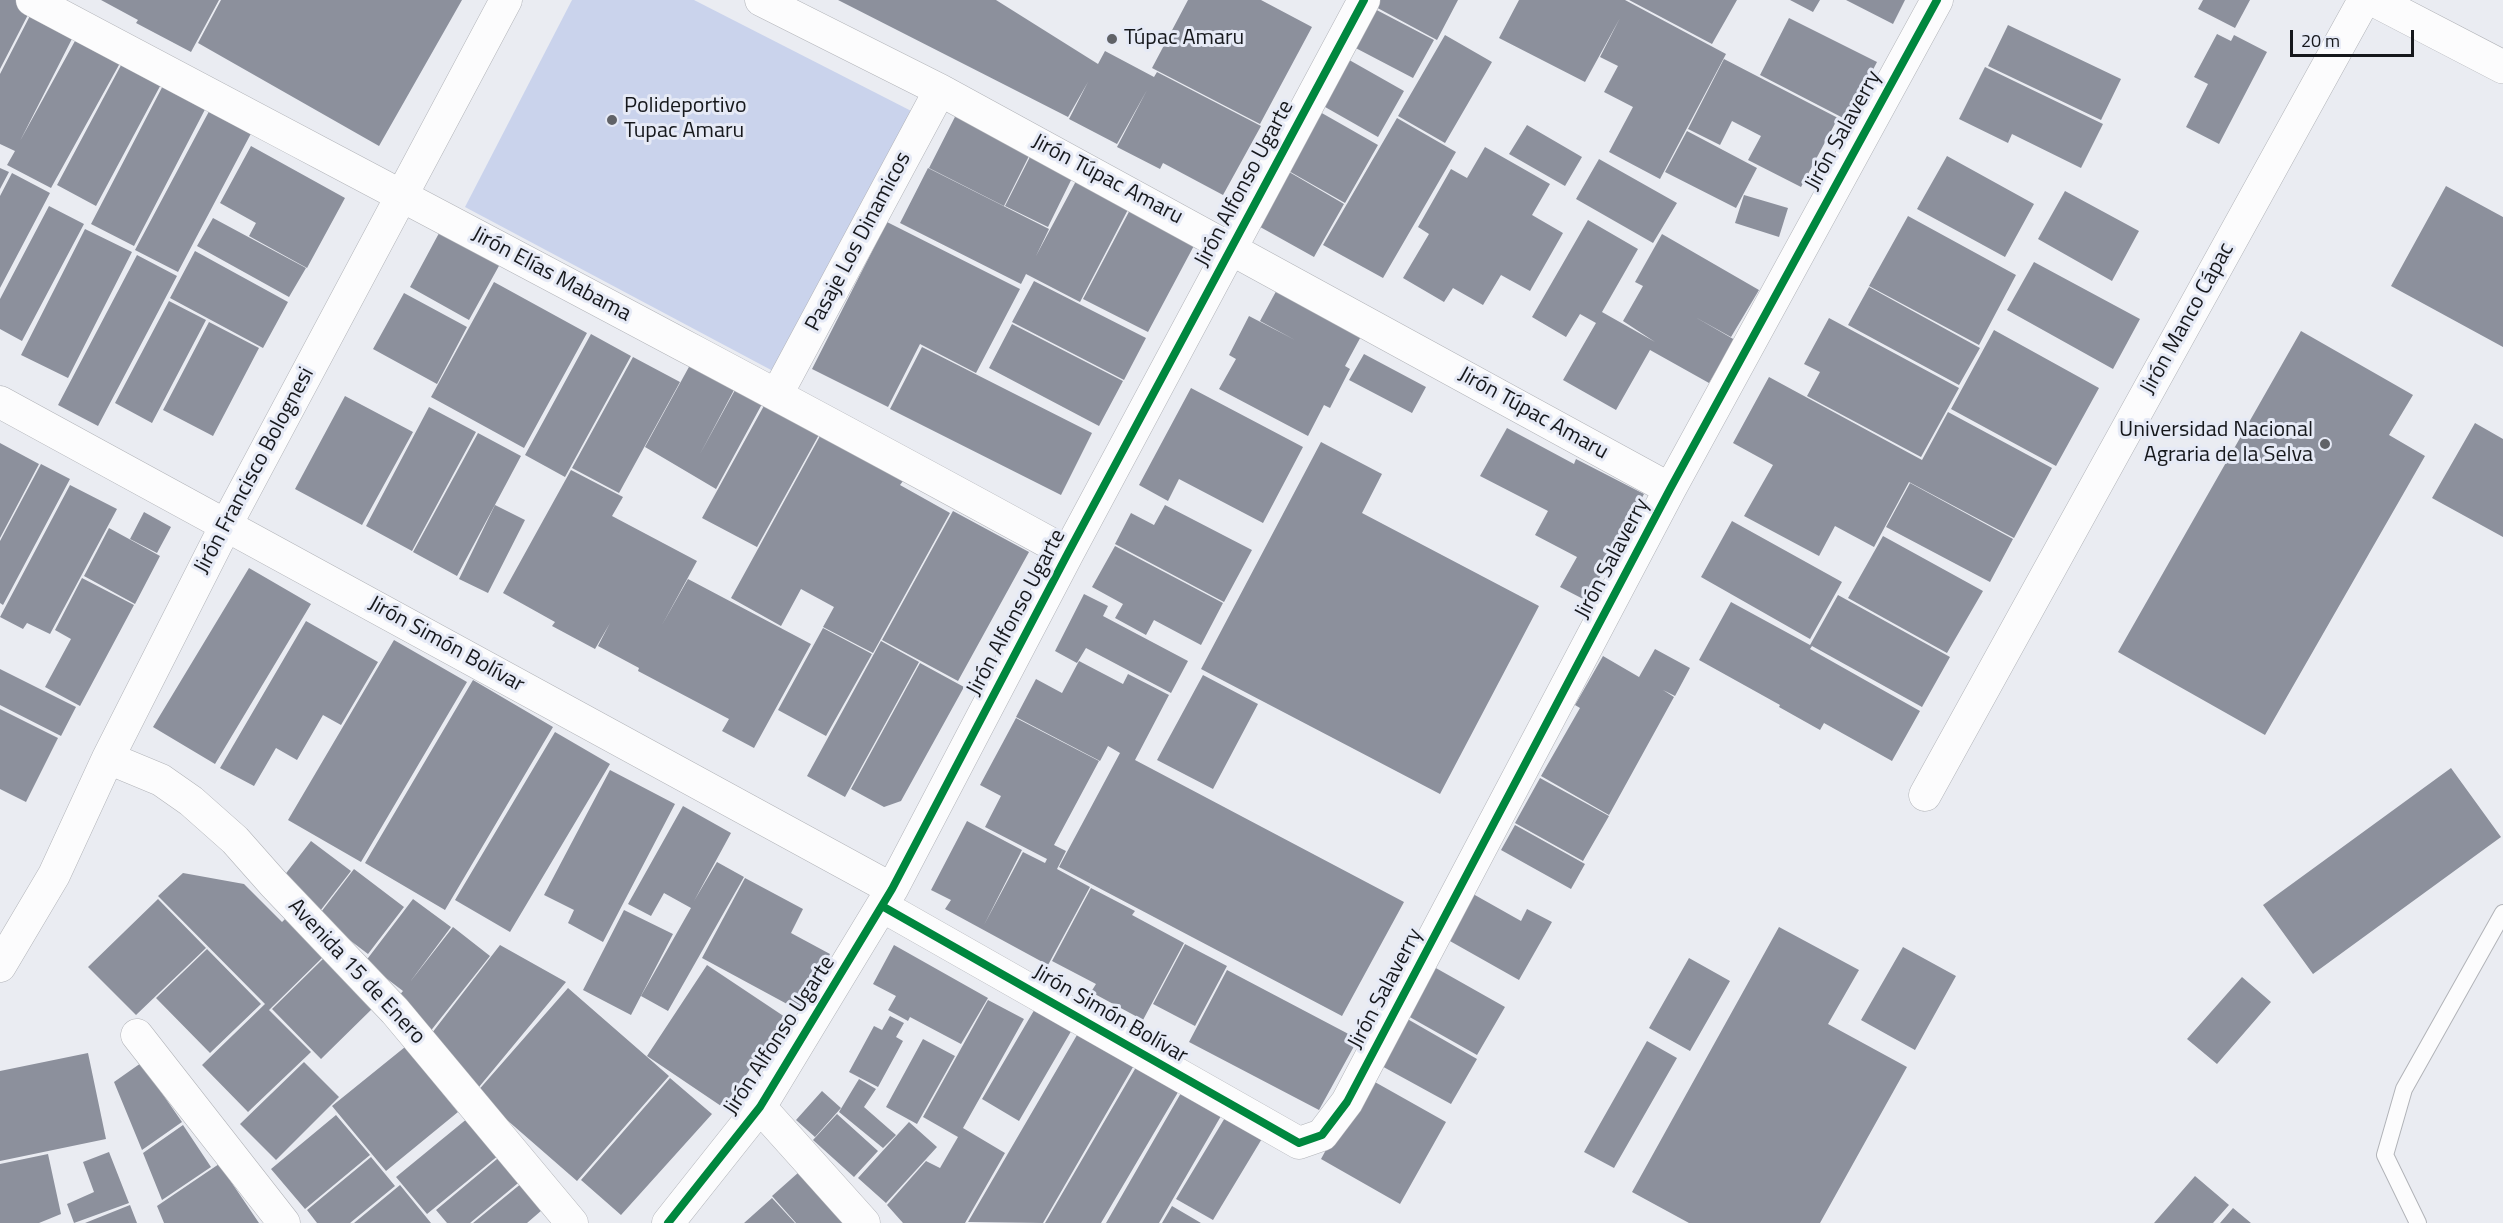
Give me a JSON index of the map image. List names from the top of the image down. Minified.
{"streets":{"street":["Jirón Salaverry","Jirón Túpac Amaru","Jirón Alfonso Ugarte","Pasaje Los Dinamicos","Jirón Elías Mabama","Jirón Manco Cápac","Jirón Francisco Bolognesi","Jirón Simón Bolívar","Avenida 15 de Enero"]},"crossings":[["Jirón Salaverry","Jirón Túpac Amaru"],["Jirón Salaverry","Jirón Simón Bolívar"],["Jirón Túpac Amaru","Jirón Alfonso Ugarte"],["Jirón Túpac Amaru","Pasaje Los Dinamicos"],["Jirón Alfonso Ugarte","Jirón Elías Mabama"],["Jirón Alfonso Ugarte","Jirón Simón Bolívar"],["Pasaje Los Dinamicos","Jirón Elías Mabama"],["Jirón Elías Mabama","Jirón Francisco Bolognesi"],["Jirón Francisco Bolognesi","Jirón Simón Bolívar"],["Jirón Francisco Bolognesi","Avenida 15 de Enero"]],"places":["Túpac Amaru","Polideportivo Tupac Amaru","Universidad Nacional Agraria de la Selva"],"scale_bar":"20 m"}
